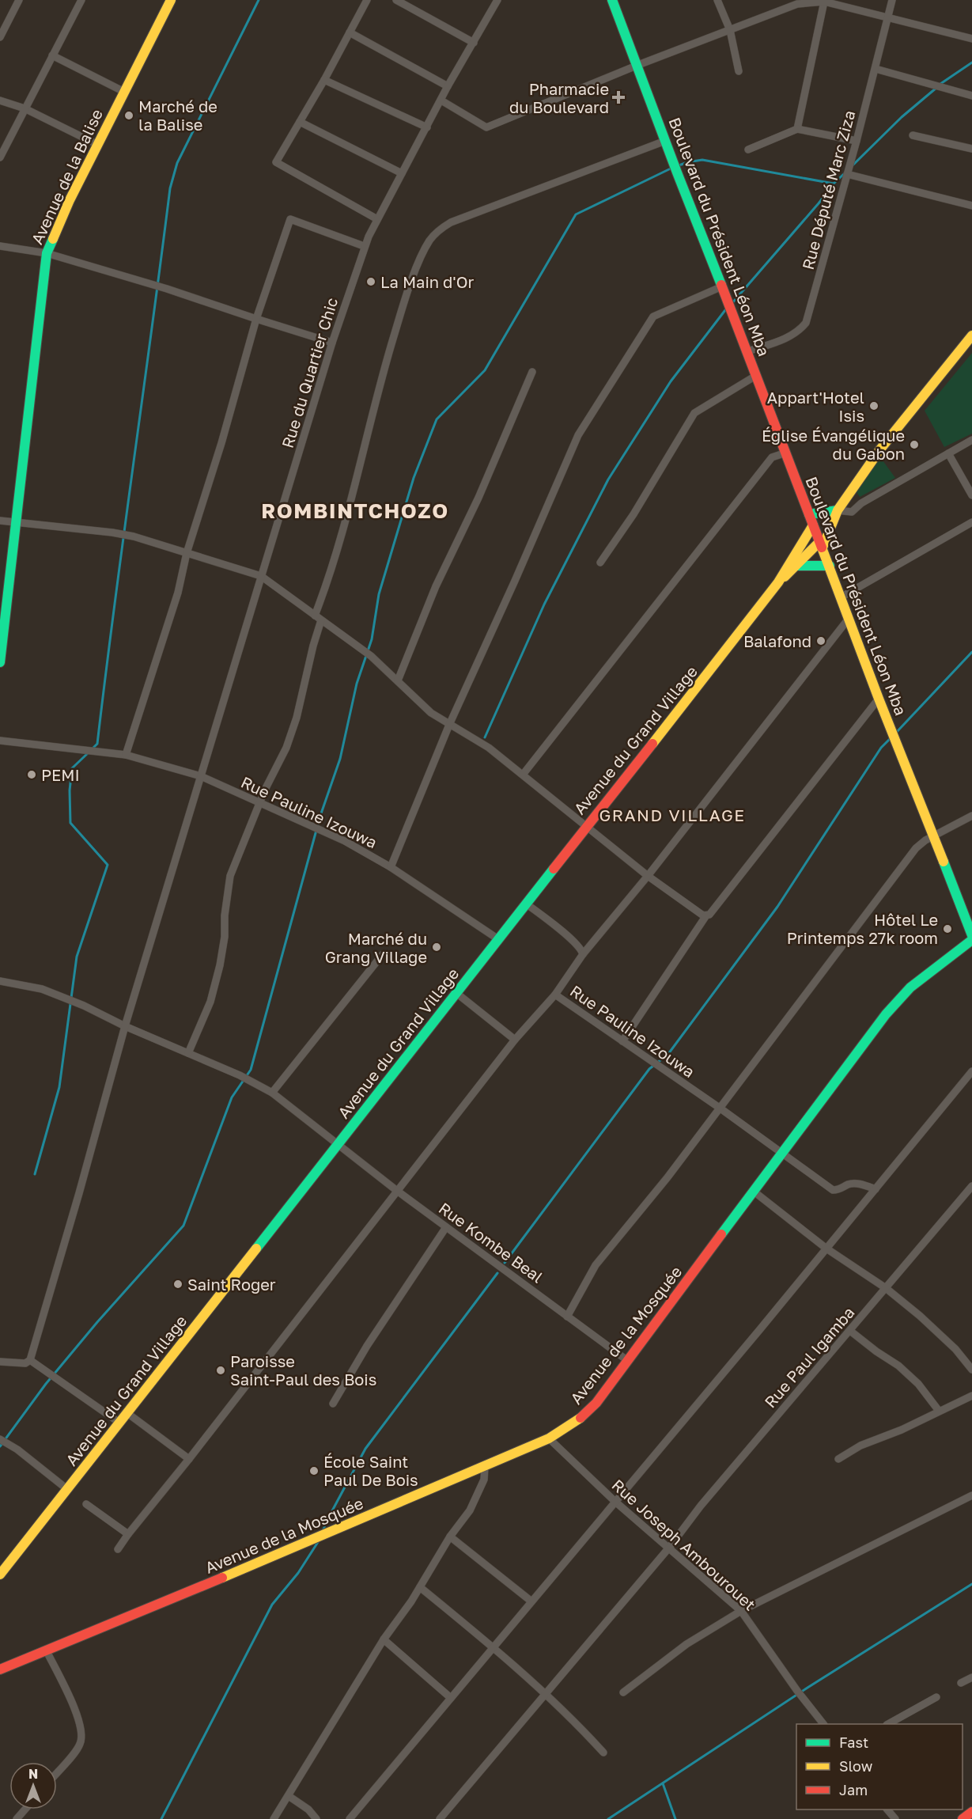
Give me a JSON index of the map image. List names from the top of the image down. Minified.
{"streets":{"street":["Avenue de la Balise","Rue Député Marc Ziza","Boulevard du Président Léon Mba","Rue du Quartier Chic","Avenue du Grand Village","Rue Pauline Izouwa","Rue Kombe Beal","Avenue de la Mosquée","Rue Paul Igamba","Rue Joseph Ambourouet"]},"crossings":[["Rue Député Marc Ziza","Boulevard du Président Léon Mba"],["Boulevard du Président Léon Mba","Avenue du Grand Village"],["Rue du Quartier Chic","Rue Pauline Izouwa"],["Rue du Quartier Chic","Rue Kombe Beal"],["Avenue du Grand Village","Rue Pauline Izouwa"],["Avenue du Grand Village","Rue Kombe Beal"],["Rue Pauline Izouwa","Rue Kombe Beal"],["Rue Pauline Izouwa","Avenue de la Mosquée"],["Rue Kombe Beal","Avenue de la Mosquée"],["Avenue de la Mosquée","Rue Joseph Ambourouet"],["Rue Paul Igamba","Rue Joseph Ambourouet"]],"districts":["ROMBINTCHOZO","GRAND VILLAGE"],"places":{"health":["Pharmacie du Boulevard"],"other":["Marché de la Balise","La Main d'Or","Appart'Hotel Isis","Église Évangélique du Gabon","Balafond","PEMI","Hôtel Le Printemps 27k room","Marché du Grang Village","Saint Roger","Paroisse Saint-Paul des Bois","École Saint Paul De Bois"]},"legend":["Fast","Slow","Jam"],"north":"top"}
